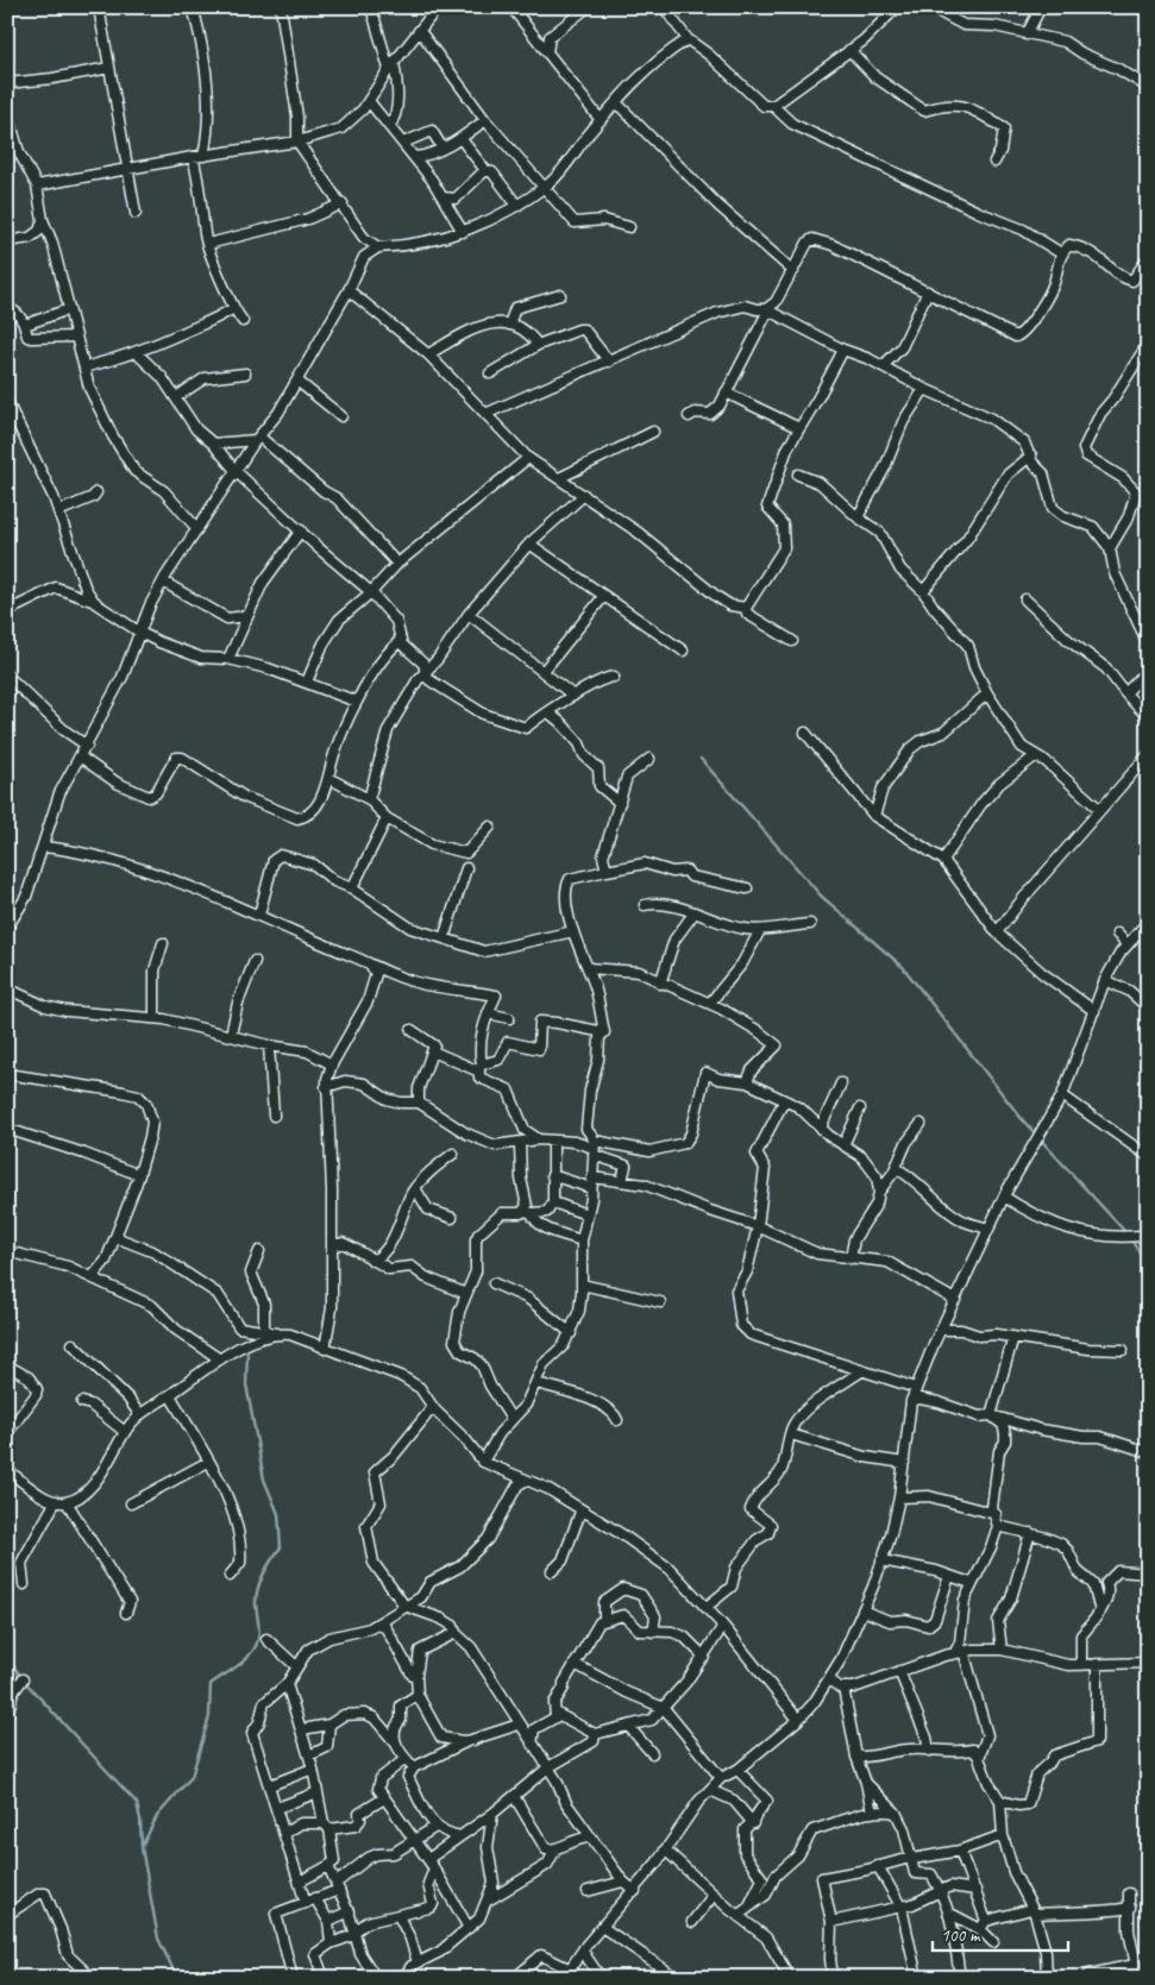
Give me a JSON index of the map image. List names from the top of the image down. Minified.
{"scale_bar":"100 m"}
